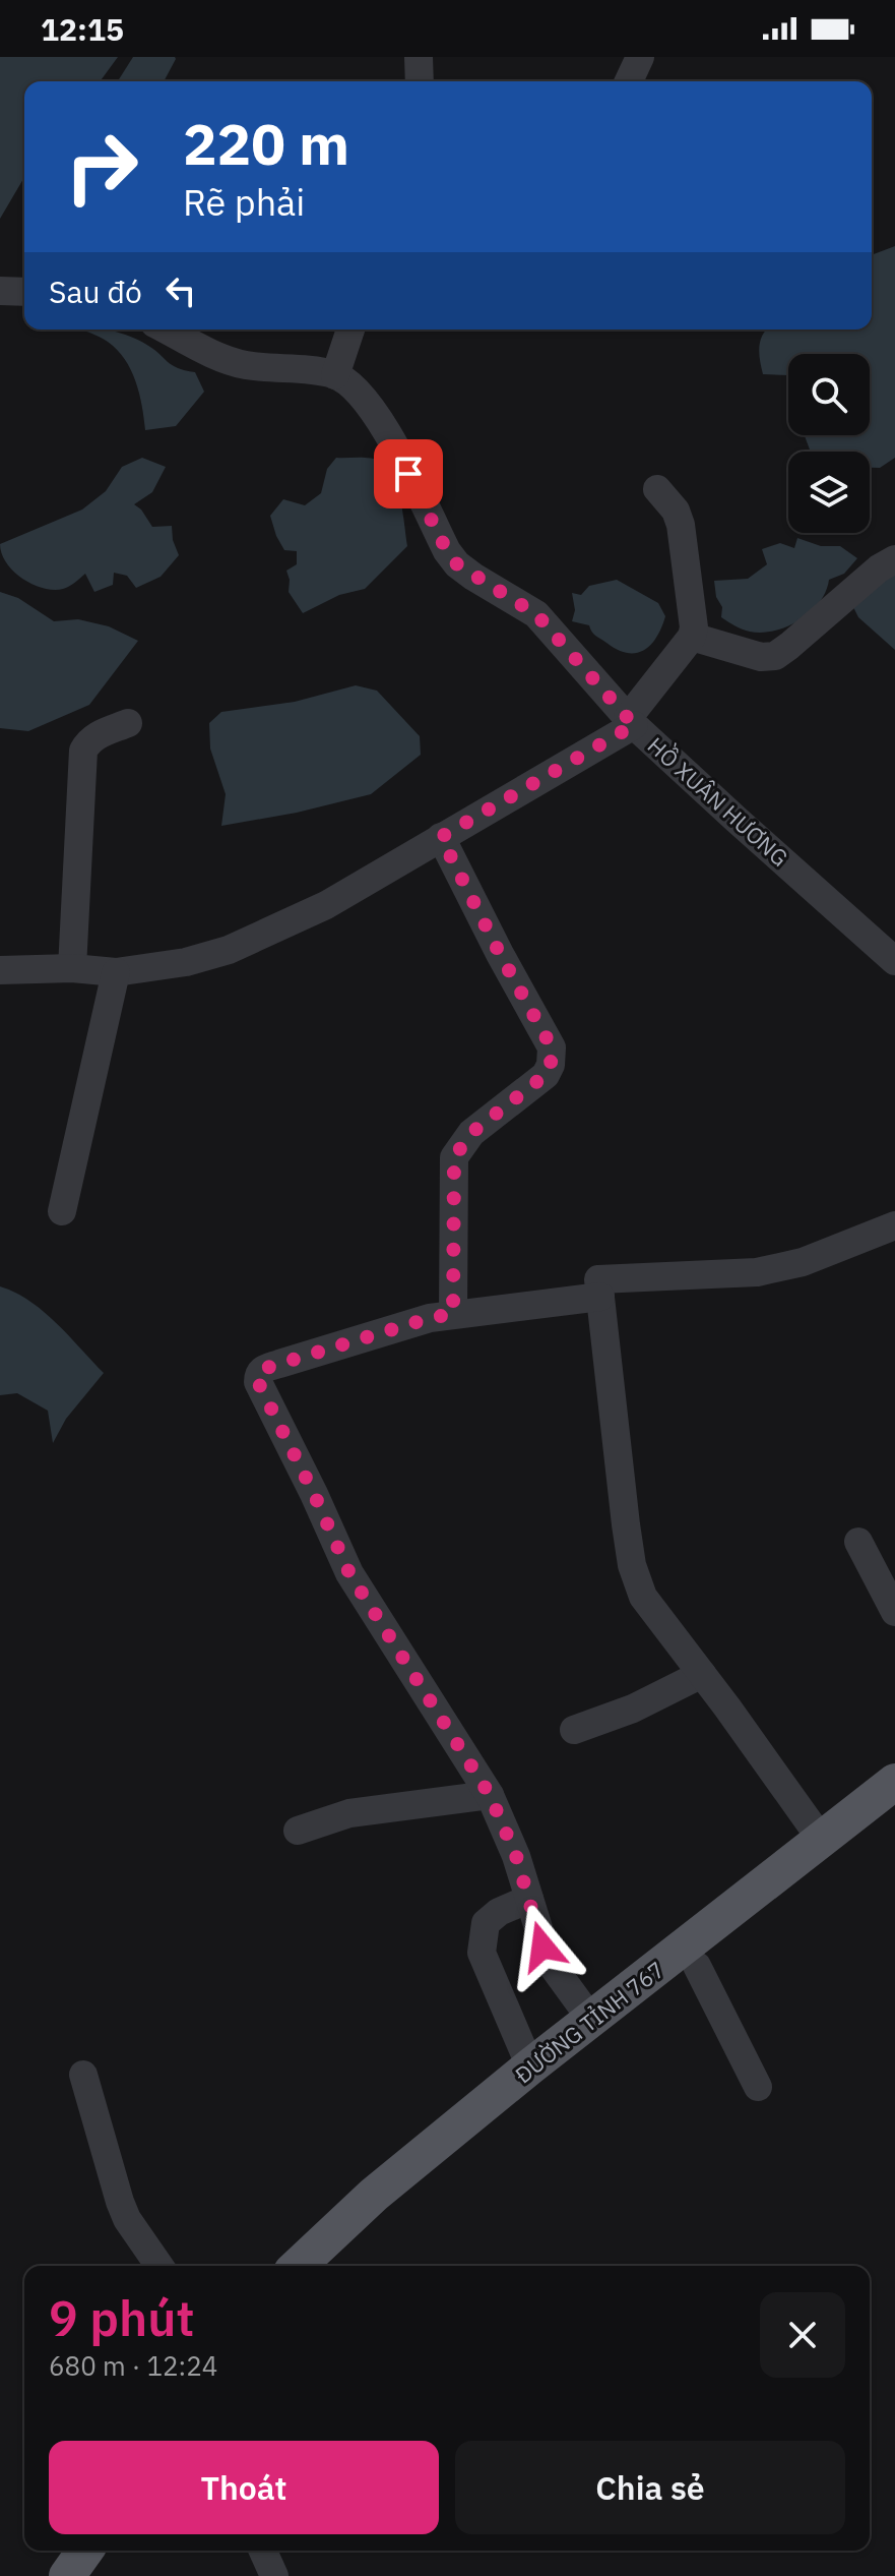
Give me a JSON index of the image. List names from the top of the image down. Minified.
{"streets":{"main road":["ĐƯỜNG TỈNH 767"],"street":["HỒ XUÂN HƯƠNG"]},"page":{"status":"12:15","turn":["220 m","Rẽ phải"],"then":"Sau đó","heading":["9 phút","680 m · 12:24"],"buttons":["Thoát","Chia sẻ"]}}
